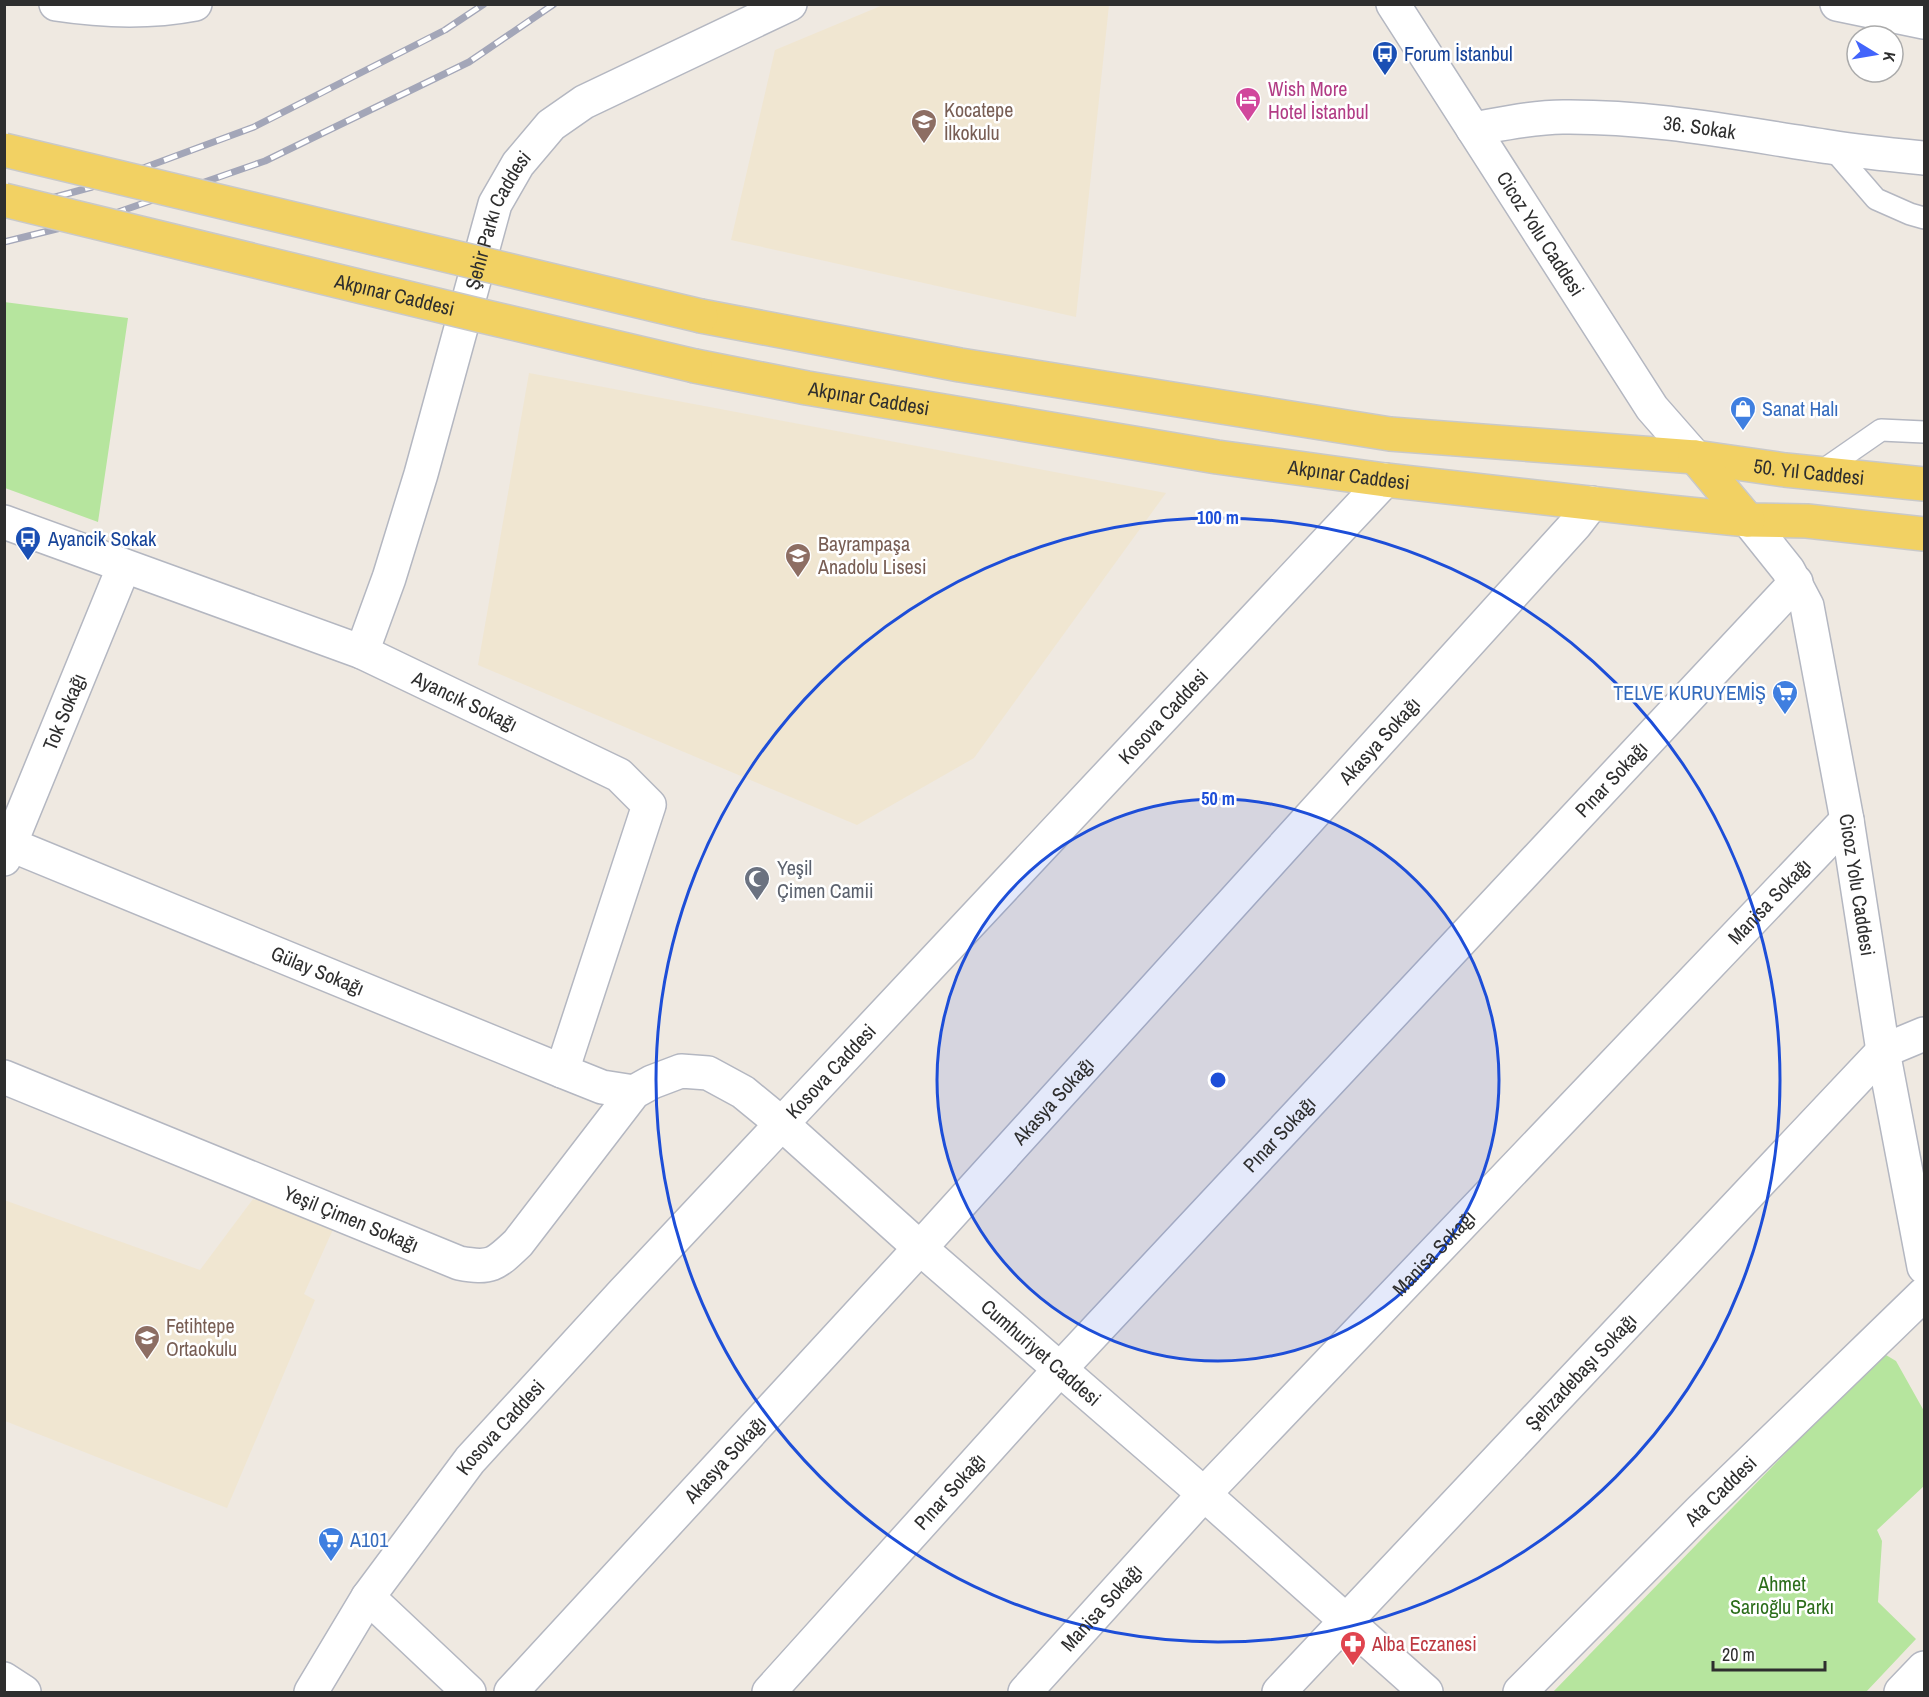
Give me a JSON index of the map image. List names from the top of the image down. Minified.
{"streets":{"main road":["Akpınar Caddesi","50. Yıl Caddesi"],"street":["36. Sokak","Şehir Parkı Caddesi","Cicoz Yolu Caddesi","Ayancık Sokağı","Tok Sokağı","Kosova Caddesi","Akasya Sokağı","Pınar Sokağı","Manisa Sokağı","Gülay Sokağı","Yeşil Çimen Sokağı","Cumhuriyet Caddesi","Şehzadebaşı Sokağı","Ata Caddesi"]},"crossings":[["36. Sokak","Cicoz Yolu Caddesi"],["Şehir Parkı Caddesi","Ayancık Sokağı"],["Cicoz Yolu Caddesi","Akpınar Caddesi"],["Cicoz Yolu Caddesi","50. Yıl Caddesi"],["Cicoz Yolu Caddesi","Pınar Sokağı"],["Cicoz Yolu Caddesi","Manisa Sokağı"],["Cicoz Yolu Caddesi","Şehzadebaşı Sokağı"],["Akpınar Caddesi","Kosova Caddesi"],["Akpınar Caddesi","Akasya Sokağı"],["Ayancık Sokağı","Tok Sokağı"],["Ayancık Sokağı","Gülay Sokağı"],["Tok Sokağı","Gülay Sokağı"],["Kosova Caddesi","Cumhuriyet Caddesi"],["Akasya Sokağı","Cumhuriyet Caddesi"],["Pınar Sokağı","Cumhuriyet Caddesi"],["Manisa Sokağı","Cumhuriyet Caddesi"],["Gülay Sokağı","Yeşil Çimen Sokağı"],["Gülay Sokağı","Cumhuriyet Caddesi"],["Yeşil Çimen Sokağı","Cumhuriyet Caddesi"],["Cumhuriyet Caddesi","Şehzadebaşı Sokağı"]],"parks":["Ahmet Sarıoğlu Parkı"],"places":{"bus stop":["Forum İstanbul","Ayancik Sokak"],"hotel":["Wish More Hotel İstanbul"],"school or university":["Kocatepe İlkokulu","Bayrampaşa Anadolu Lisesi","Fetihtepe Ortaokulu"],"shop":["Sanat Halı"],"supermarket":["TELVE KURUYEMİŞ","A101"],"mosque":["Yeşil Çimen Camii"],"pharmacy":["Alba Eczanesi"]},"scale_bar":"20 m","north":"right","rings":["100 m","50 m"]}
